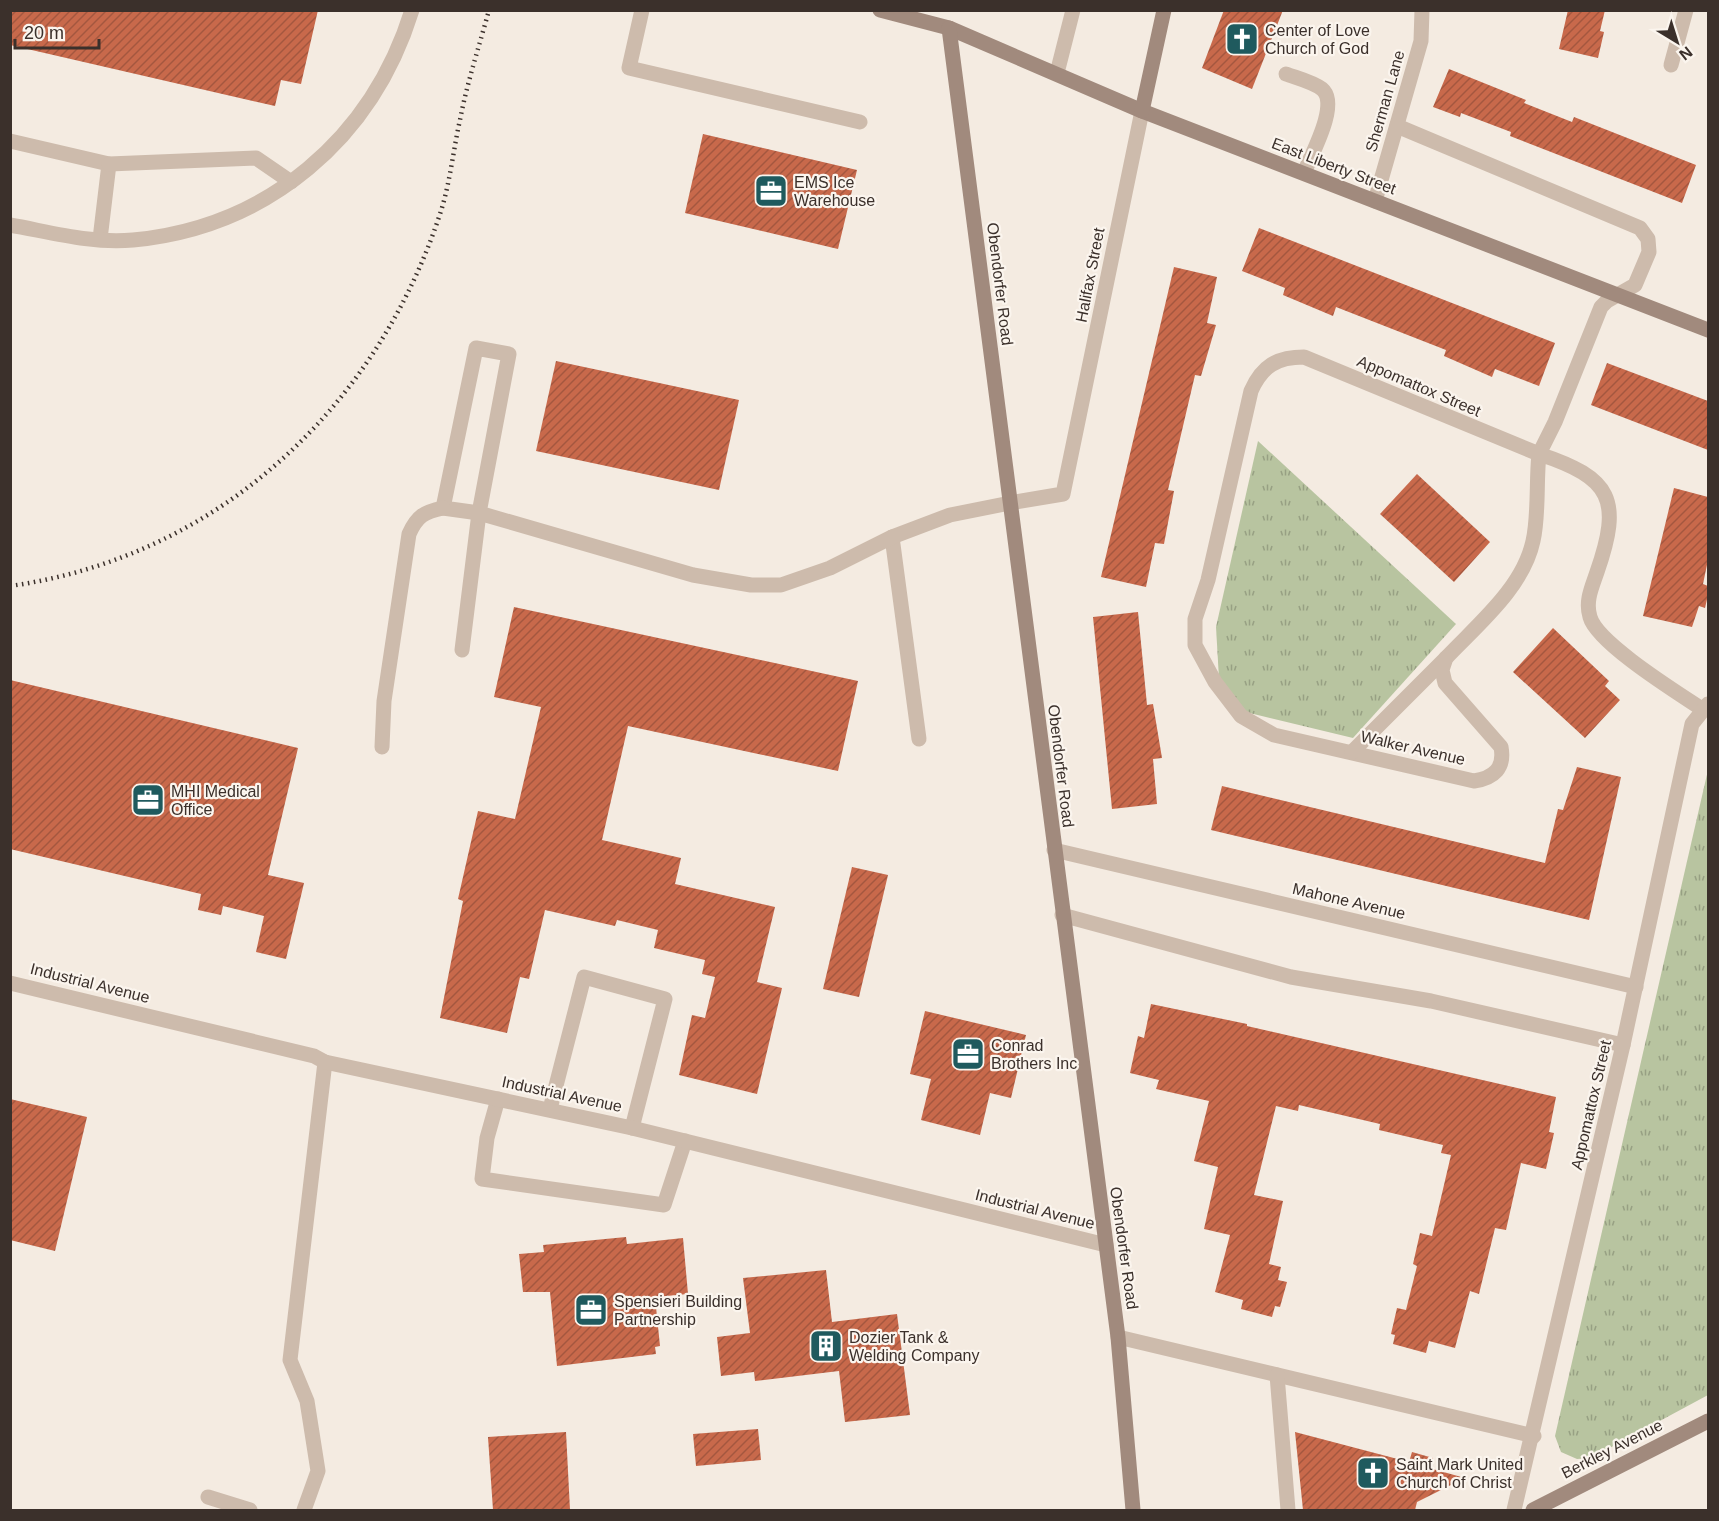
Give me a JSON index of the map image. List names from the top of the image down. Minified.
{"streets":{"street":["Sherman Lane","East Liberty Street","Halifax Street","Obendorfer Road","Appomattox Street","Walker Avenue","Mahone Avenue","Industrial Avenue","Berkley Avenue"]},"crossings":[["Sherman Lane","East Liberty Street"],["East Liberty Street","Halifax Street"],["East Liberty Street","Obendorfer Road"],["Halifax Street","Obendorfer Road"],["Obendorfer Road","Mahone Avenue"],["Obendorfer Road","Industrial Avenue"],["Appomattox Street","Walker Avenue"],["Appomattox Street","Mahone Avenue"]],"places":{"church":["Center of Love Church of God","Saint Mark United Church of Christ"],"office":["EMS Ice Warehouse","MHI Medical Office","Conrad Brothers Inc","Spensieri Building Partnership"],"building":["Dozier Tank & Welding Company"]},"scale_bar":"20 m","north":"bottom right"}
